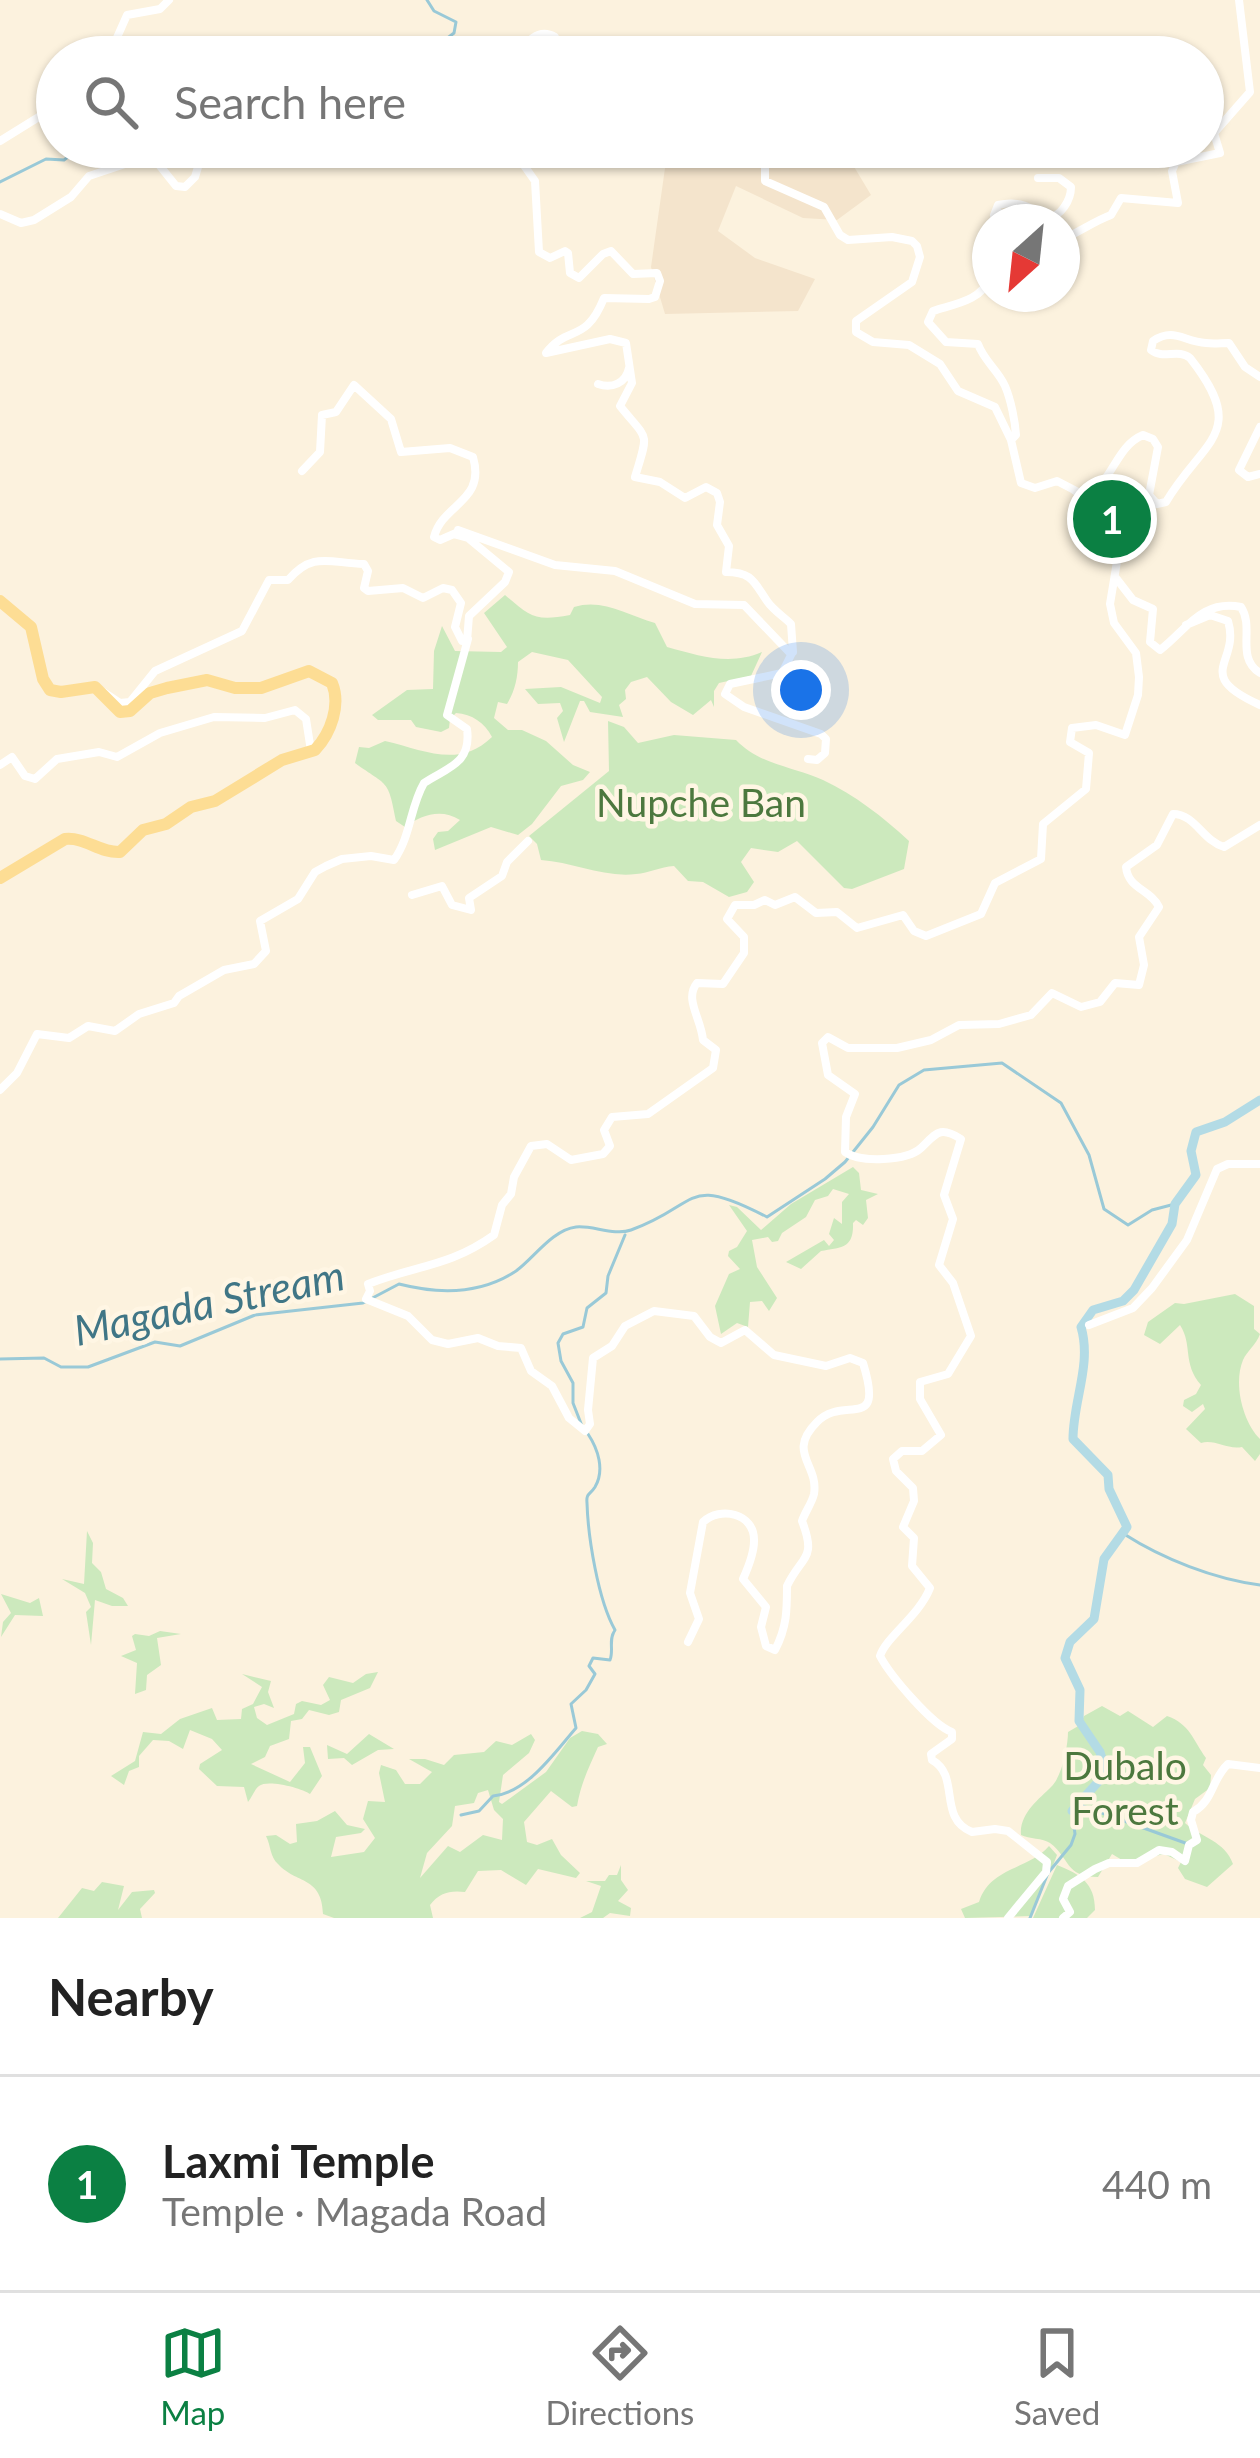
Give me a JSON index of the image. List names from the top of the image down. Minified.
{"water":["Magada Stream"],"parks":["Nupche Ban","Dubalo Forest"],"north":"bottom left","page":{"search":"Search here","pins":"1","heading":"Nearby","list":[{"mark":"1","name":"Laxmi Temple","note":"Temple · Magada Road","value":"440 m"}],"nav":["Map","Directions","Saved"]}}
